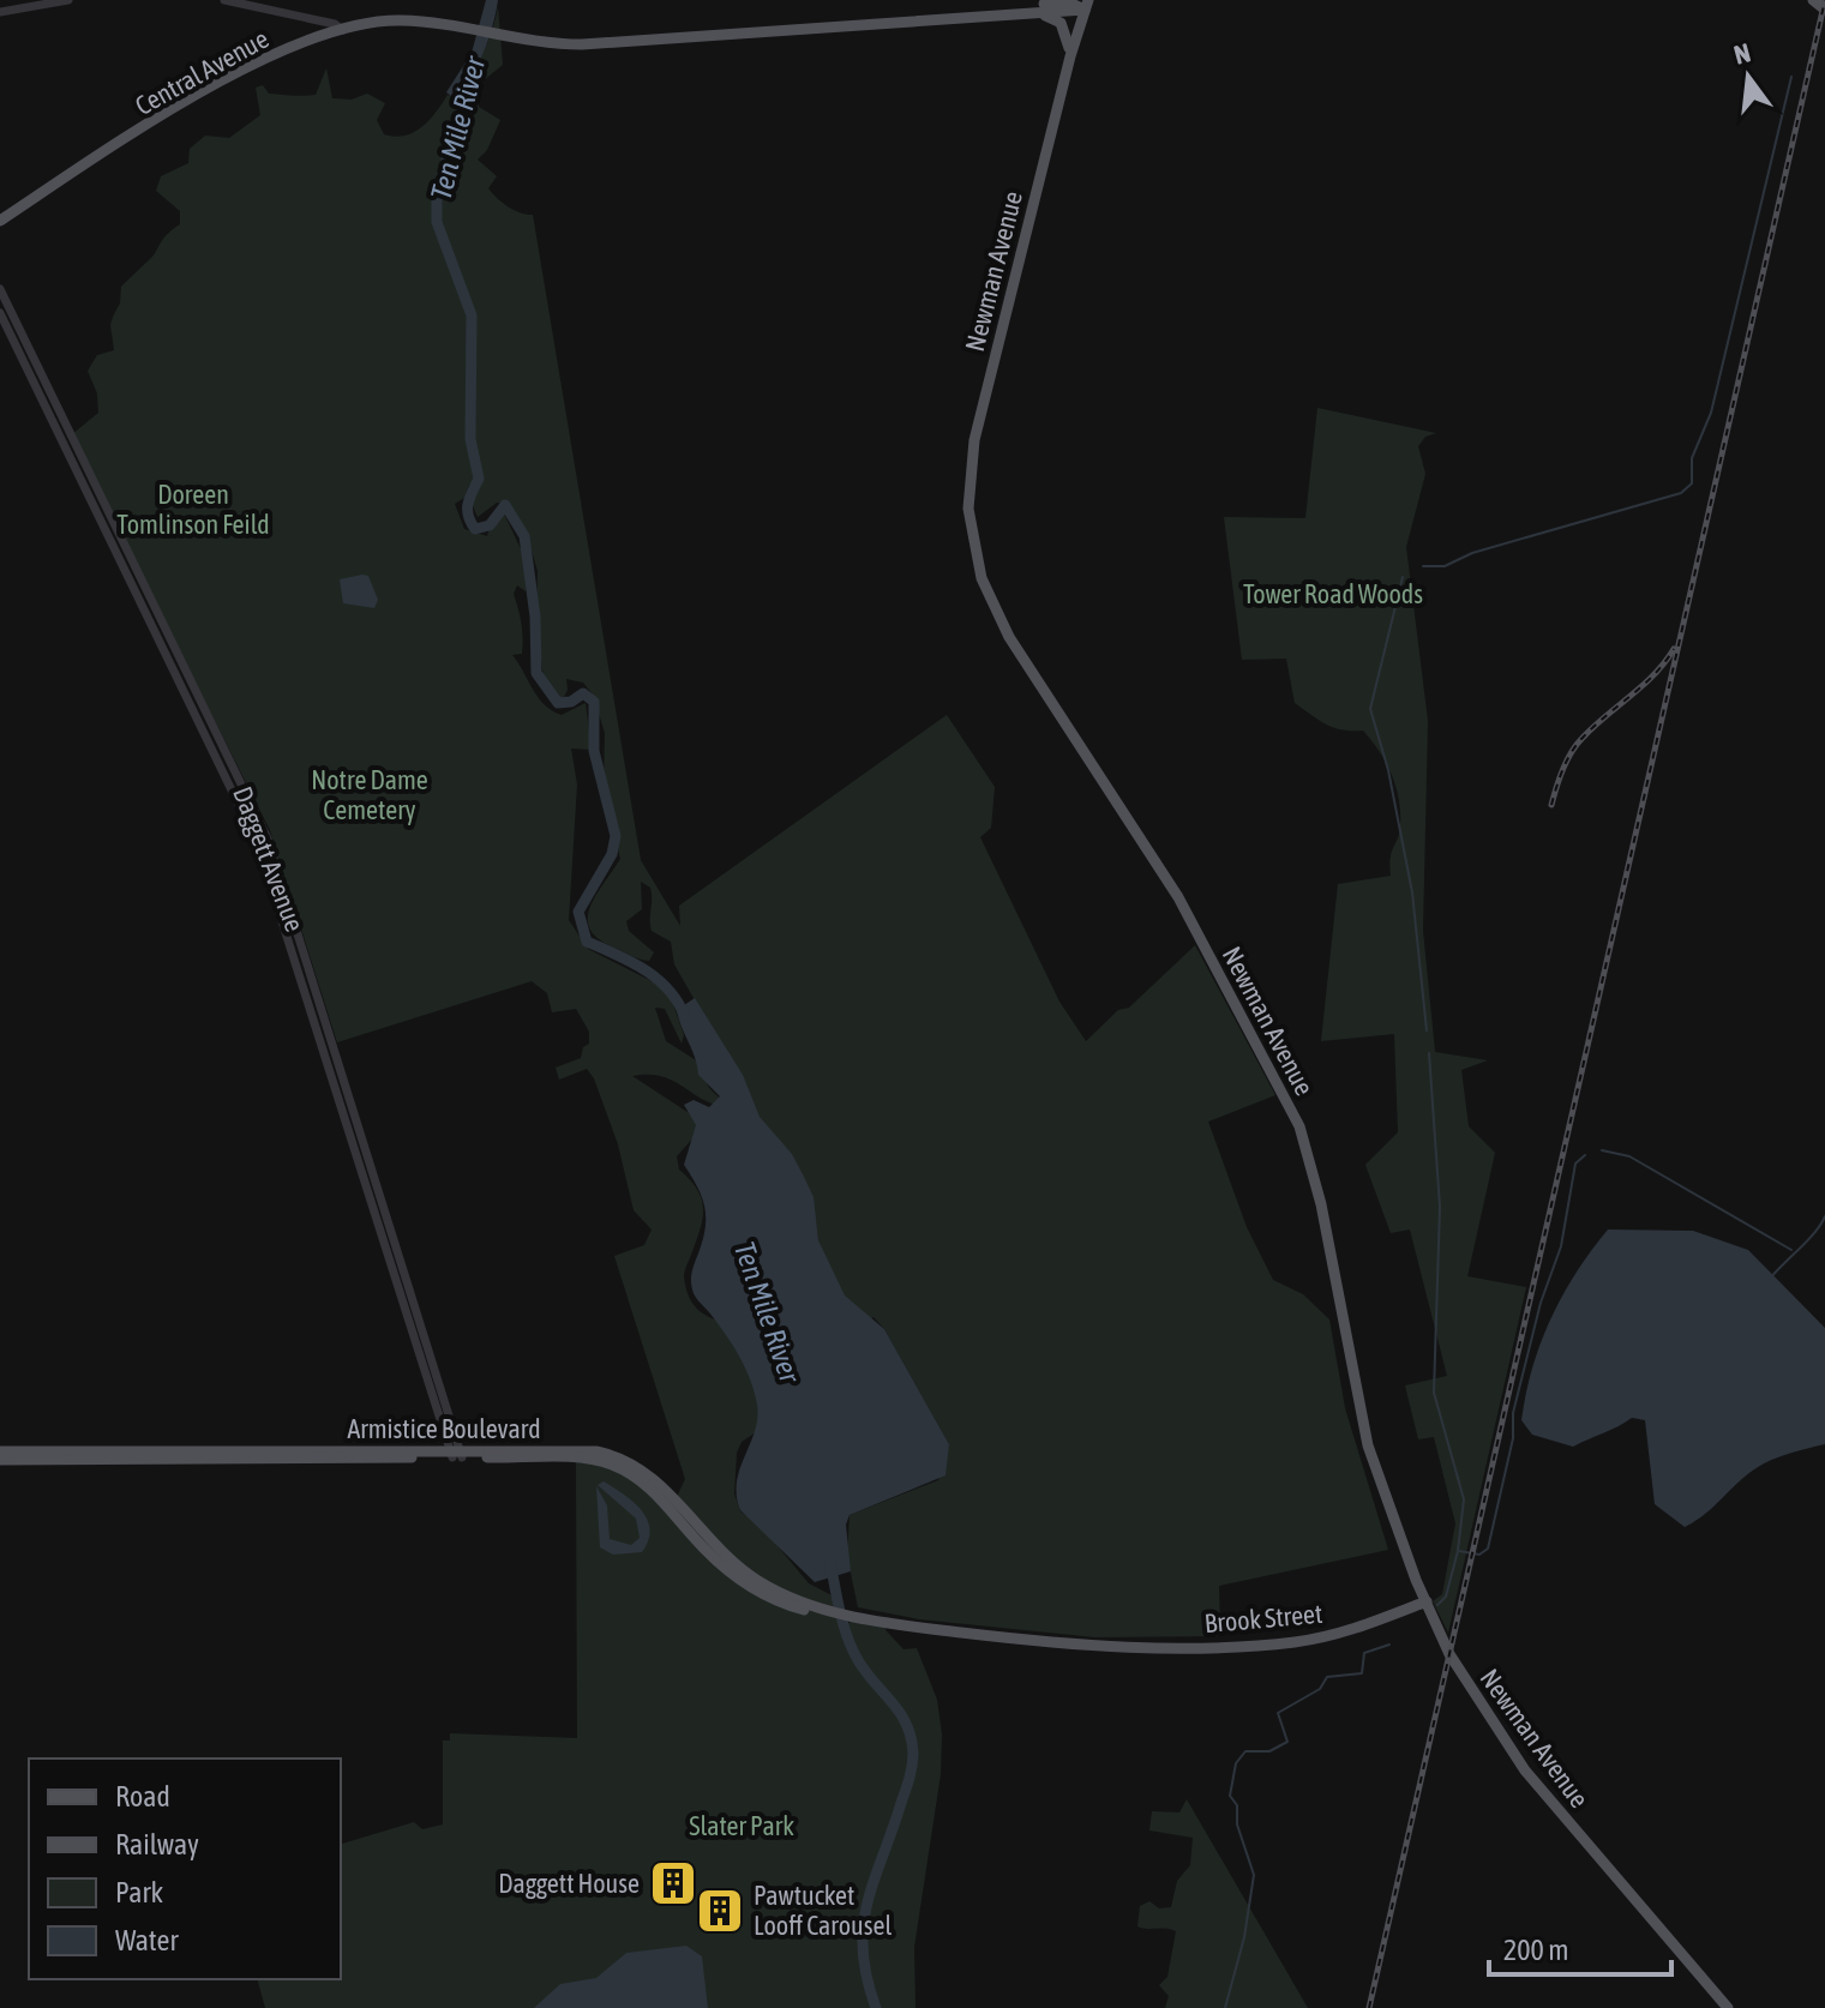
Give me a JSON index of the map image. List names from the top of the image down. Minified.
{"streets":{"main road":["Central Avenue","Newman Avenue","Armistice Boulevard","Brook Street"],"street":["Daggett Avenue"]},"crossings":[["Central Avenue","Newman Avenue"],["Newman Avenue","Brook Street"],["Daggett Avenue","Armistice Boulevard"],["Armistice Boulevard","Brook Street"]],"water":["Ten Mile River"],"parks":["Doreen Tomlinson Feild","Tower Road Woods","Notre Dame Cemetery","Slater Park"],"places":{"building":["Daggett House","Pawtucket Looff Carousel"]},"legend":["Road","Railway","Park","Water"],"scale_bar":"200 m","north":"top"}
